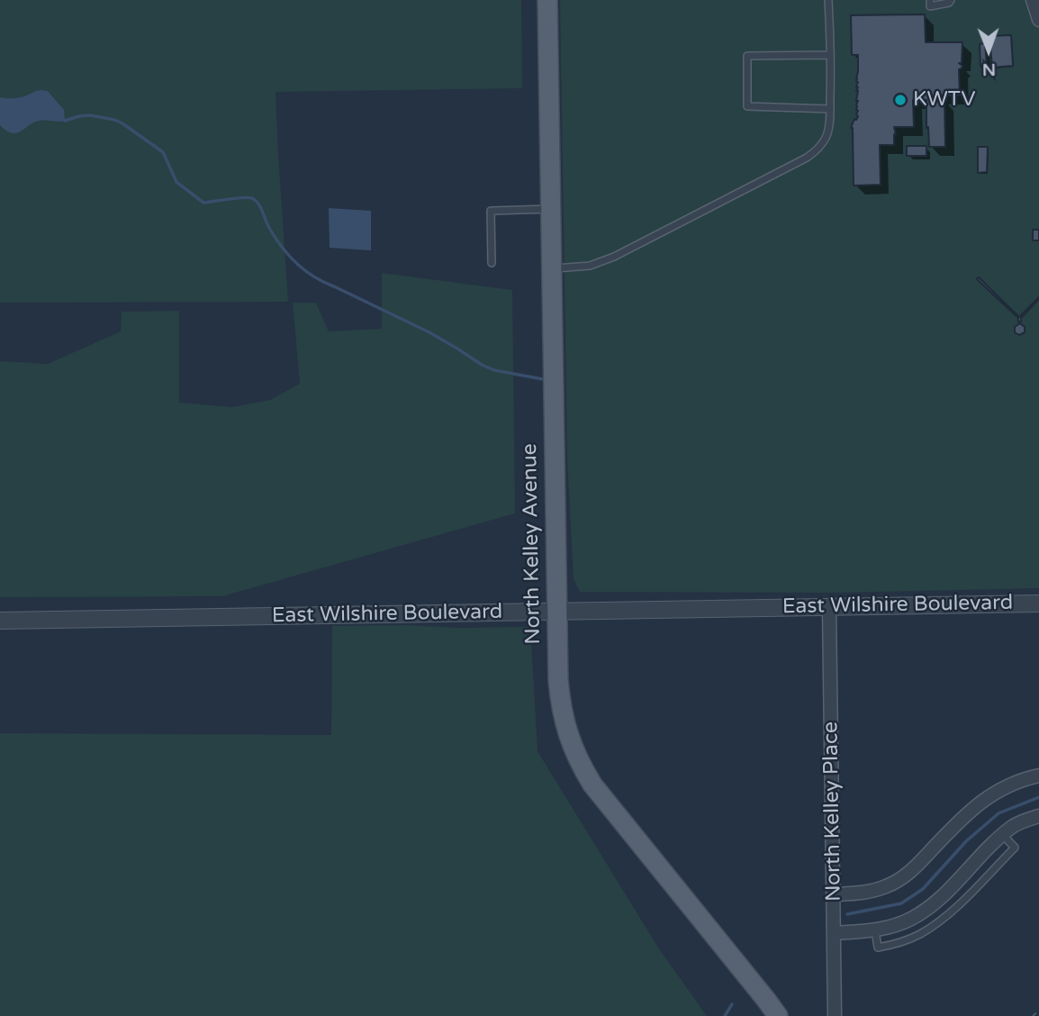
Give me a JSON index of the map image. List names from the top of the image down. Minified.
{"streets":{"main road":["North Kelley Avenue"],"street":["East Wilshire Boulevard","North Kelley Place"]},"crossings":[["North Kelley Avenue","East Wilshire Boulevard"],["East Wilshire Boulevard","North Kelley Place"]],"places":["KWTV"],"north":"bottom"}
